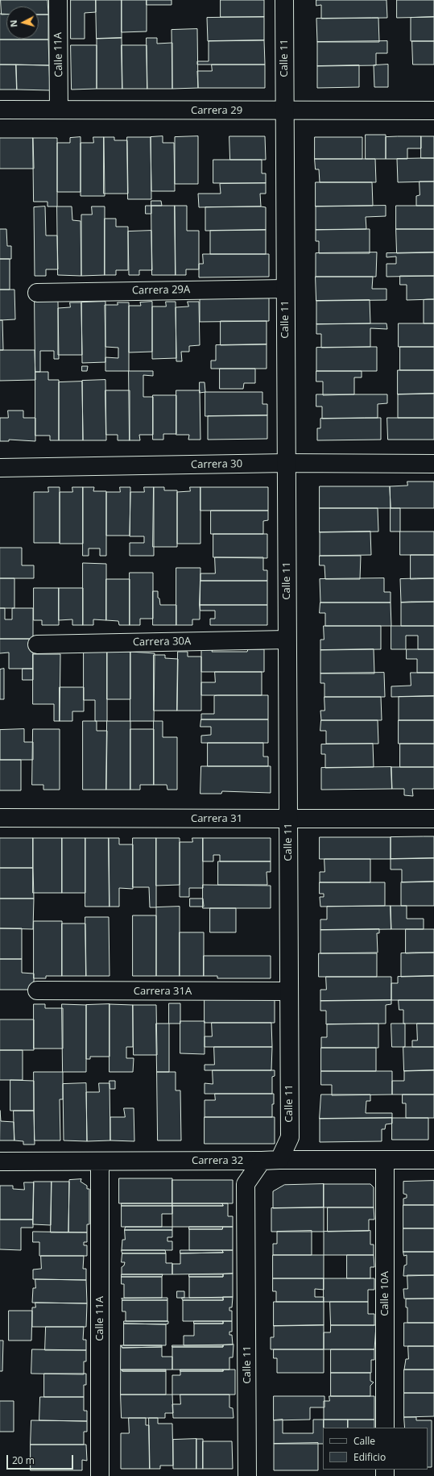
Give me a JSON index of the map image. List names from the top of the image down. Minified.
{"streets":{"street":["Calle 11A","Calle 11","Carrera 29","Carrera 29A","Carrera 30","Carrera 30A","Carrera 31","Carrera 31A","Carrera 32","Calle 10A"]},"crossings":[["Calle 11A","Carrera 29"],["Calle 11A","Carrera 32"],["Calle 11","Carrera 29"],["Calle 11","Carrera 29A"],["Calle 11","Carrera 30"],["Calle 11","Carrera 30A"],["Calle 11","Carrera 31"],["Calle 11","Carrera 31A"],["Calle 11","Carrera 32"],["Carrera 32","Calle 10A"]],"legend":["Calle","Edificio"],"scale_bar":"20 m","north":"left"}
